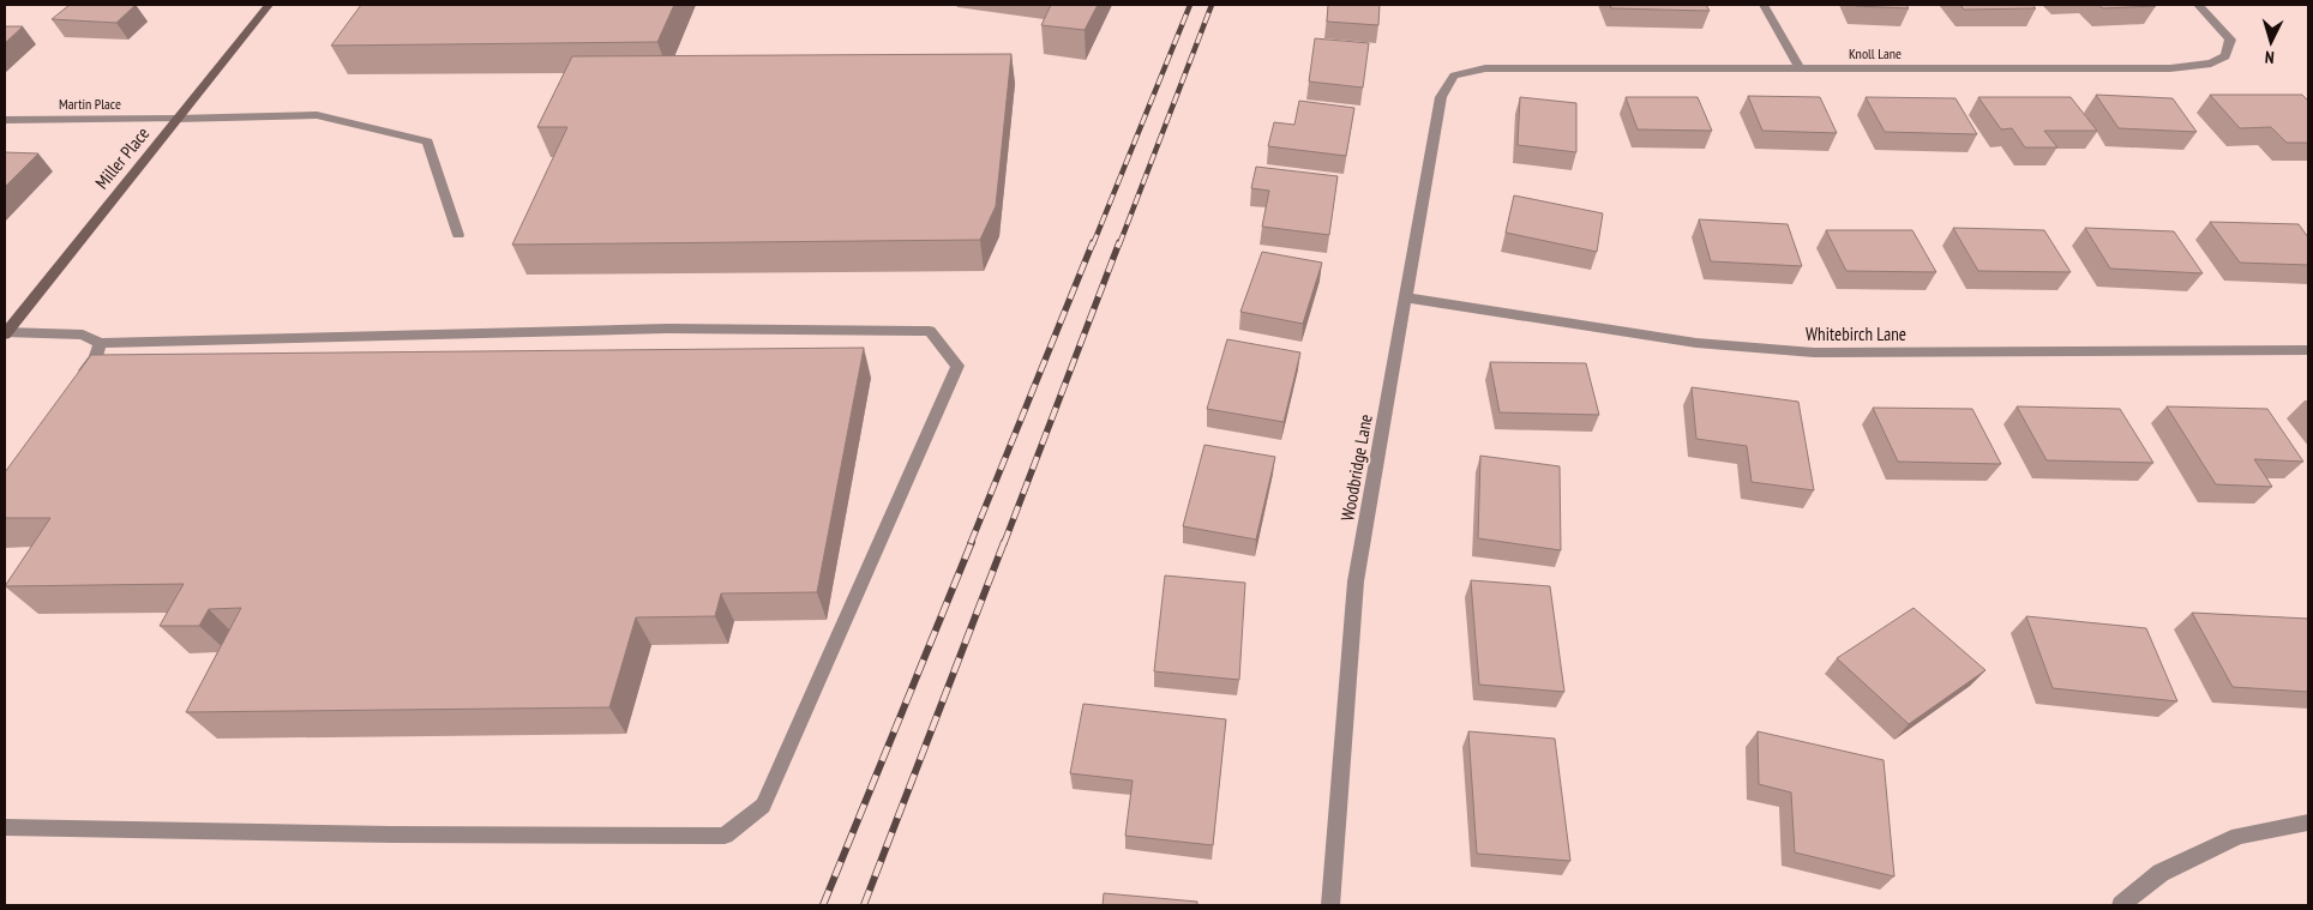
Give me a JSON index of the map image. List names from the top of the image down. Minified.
{"streets":{"street":["Knoll Lane","Martin Place","Miller Place","Whitebirch Lane","Woodbridge Lane"]},"crossings":[["Knoll Lane","Woodbridge Lane"],["Martin Place","Miller Place"],["Whitebirch Lane","Woodbridge Lane"]],"north":"bottom"}
